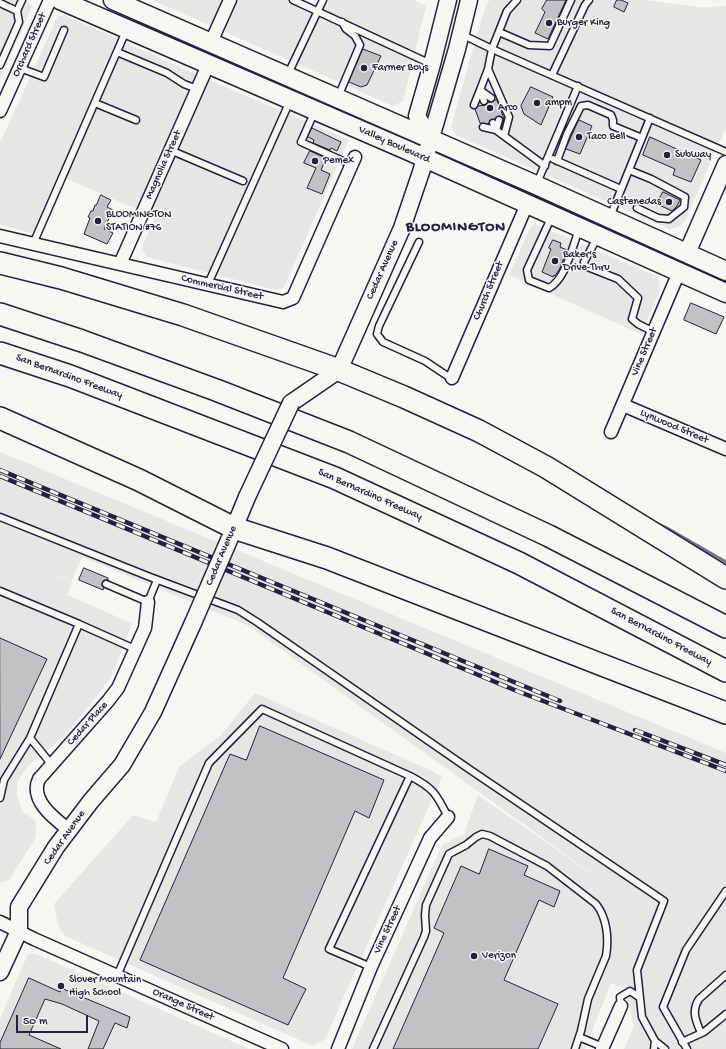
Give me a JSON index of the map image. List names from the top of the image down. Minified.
{"streets":{"highway":["San Bernardino Freeway"],"main road":["Valley Boulevard","Cedar Avenue"],"street":["Orchard Street","Magnolia Street","Commercial Street","Church Street","Vine Street","Lynwood Street","Cedar Place","Orange Street"]},"crossings":[["Valley Boulevard","Magnolia Street"],["Valley Boulevard","Cedar Avenue"],["Valley Boulevard","Church Street"],["Valley Boulevard","Vine Street"],["Magnolia Street","Commercial Street"],["Cedar Avenue","Cedar Place"],["Cedar Avenue","Orange Street"],["Vine Street","Lynwood Street"]],"districts":["BLOOMINGTON"],"places":["Burger King","Farmer Boys","ampm","Arco","Taco Bell","Subway","Pemex","Castenedas","BLOOMINGTON STATION #76","Baker's Drive-Thru","Verizon","Slover Mountain High School"],"scale_bar":"50 m"}
